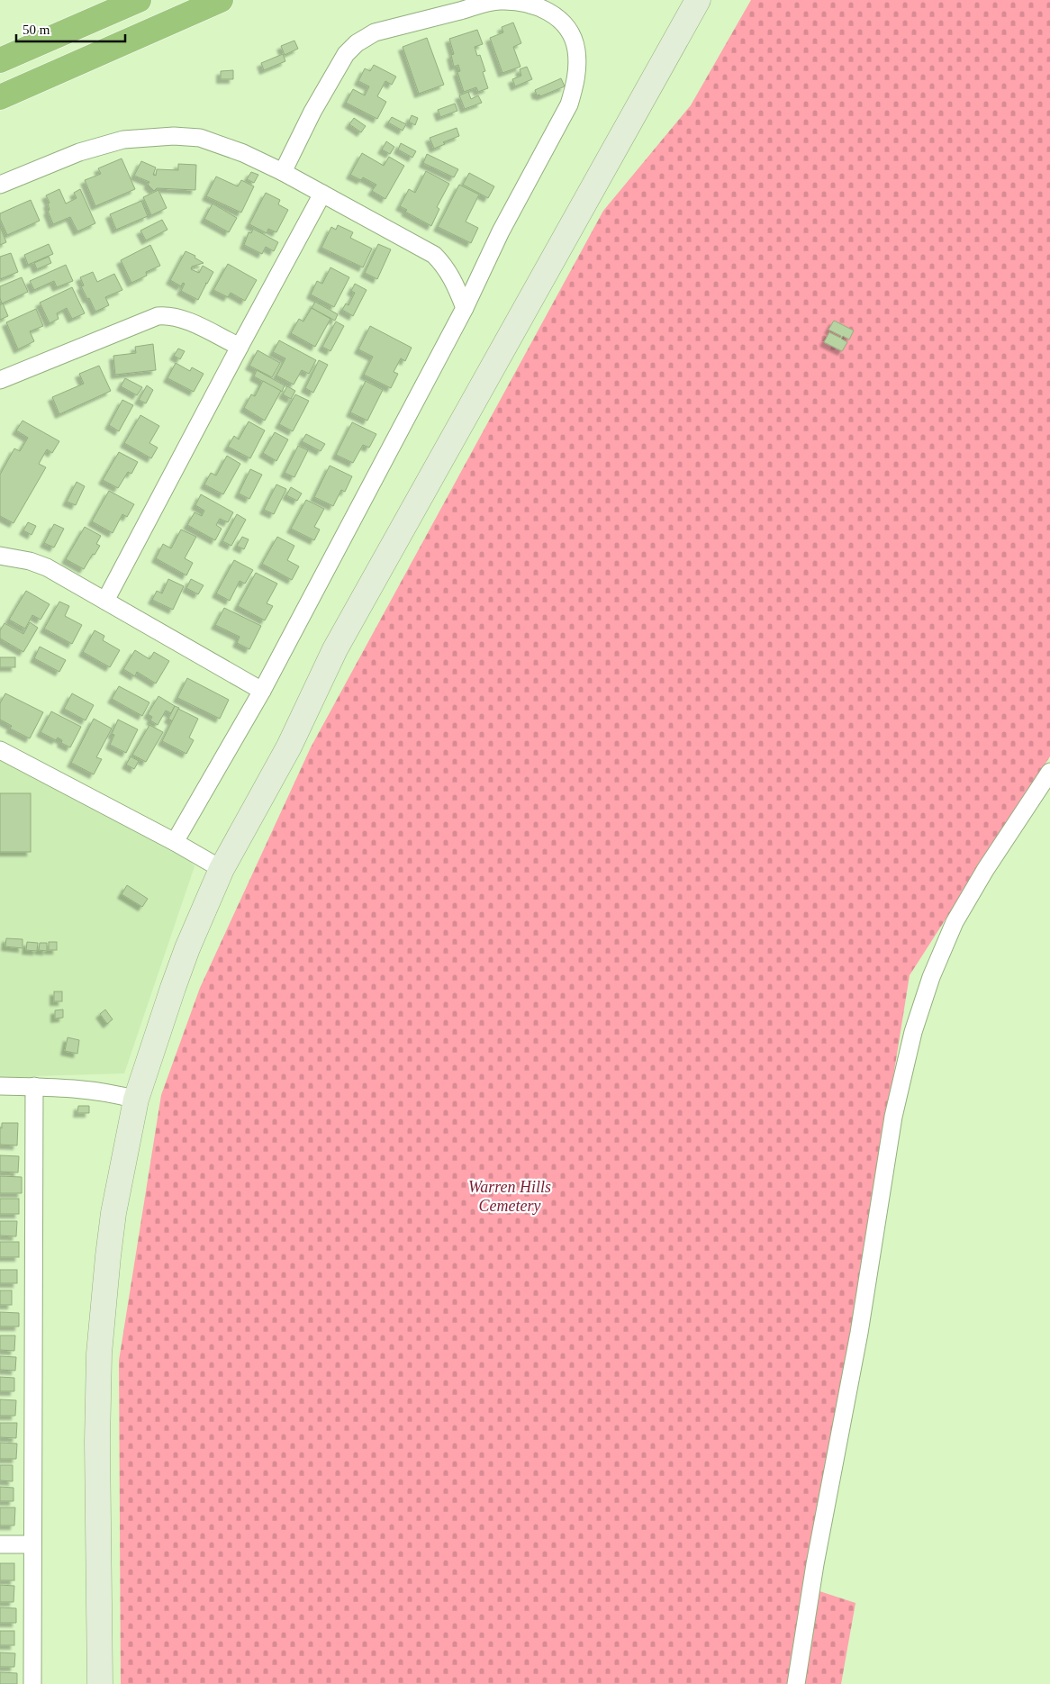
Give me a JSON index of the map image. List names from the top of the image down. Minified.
{"parks":["Warren Hills Cemetery"],"scale_bar":"50 m"}
